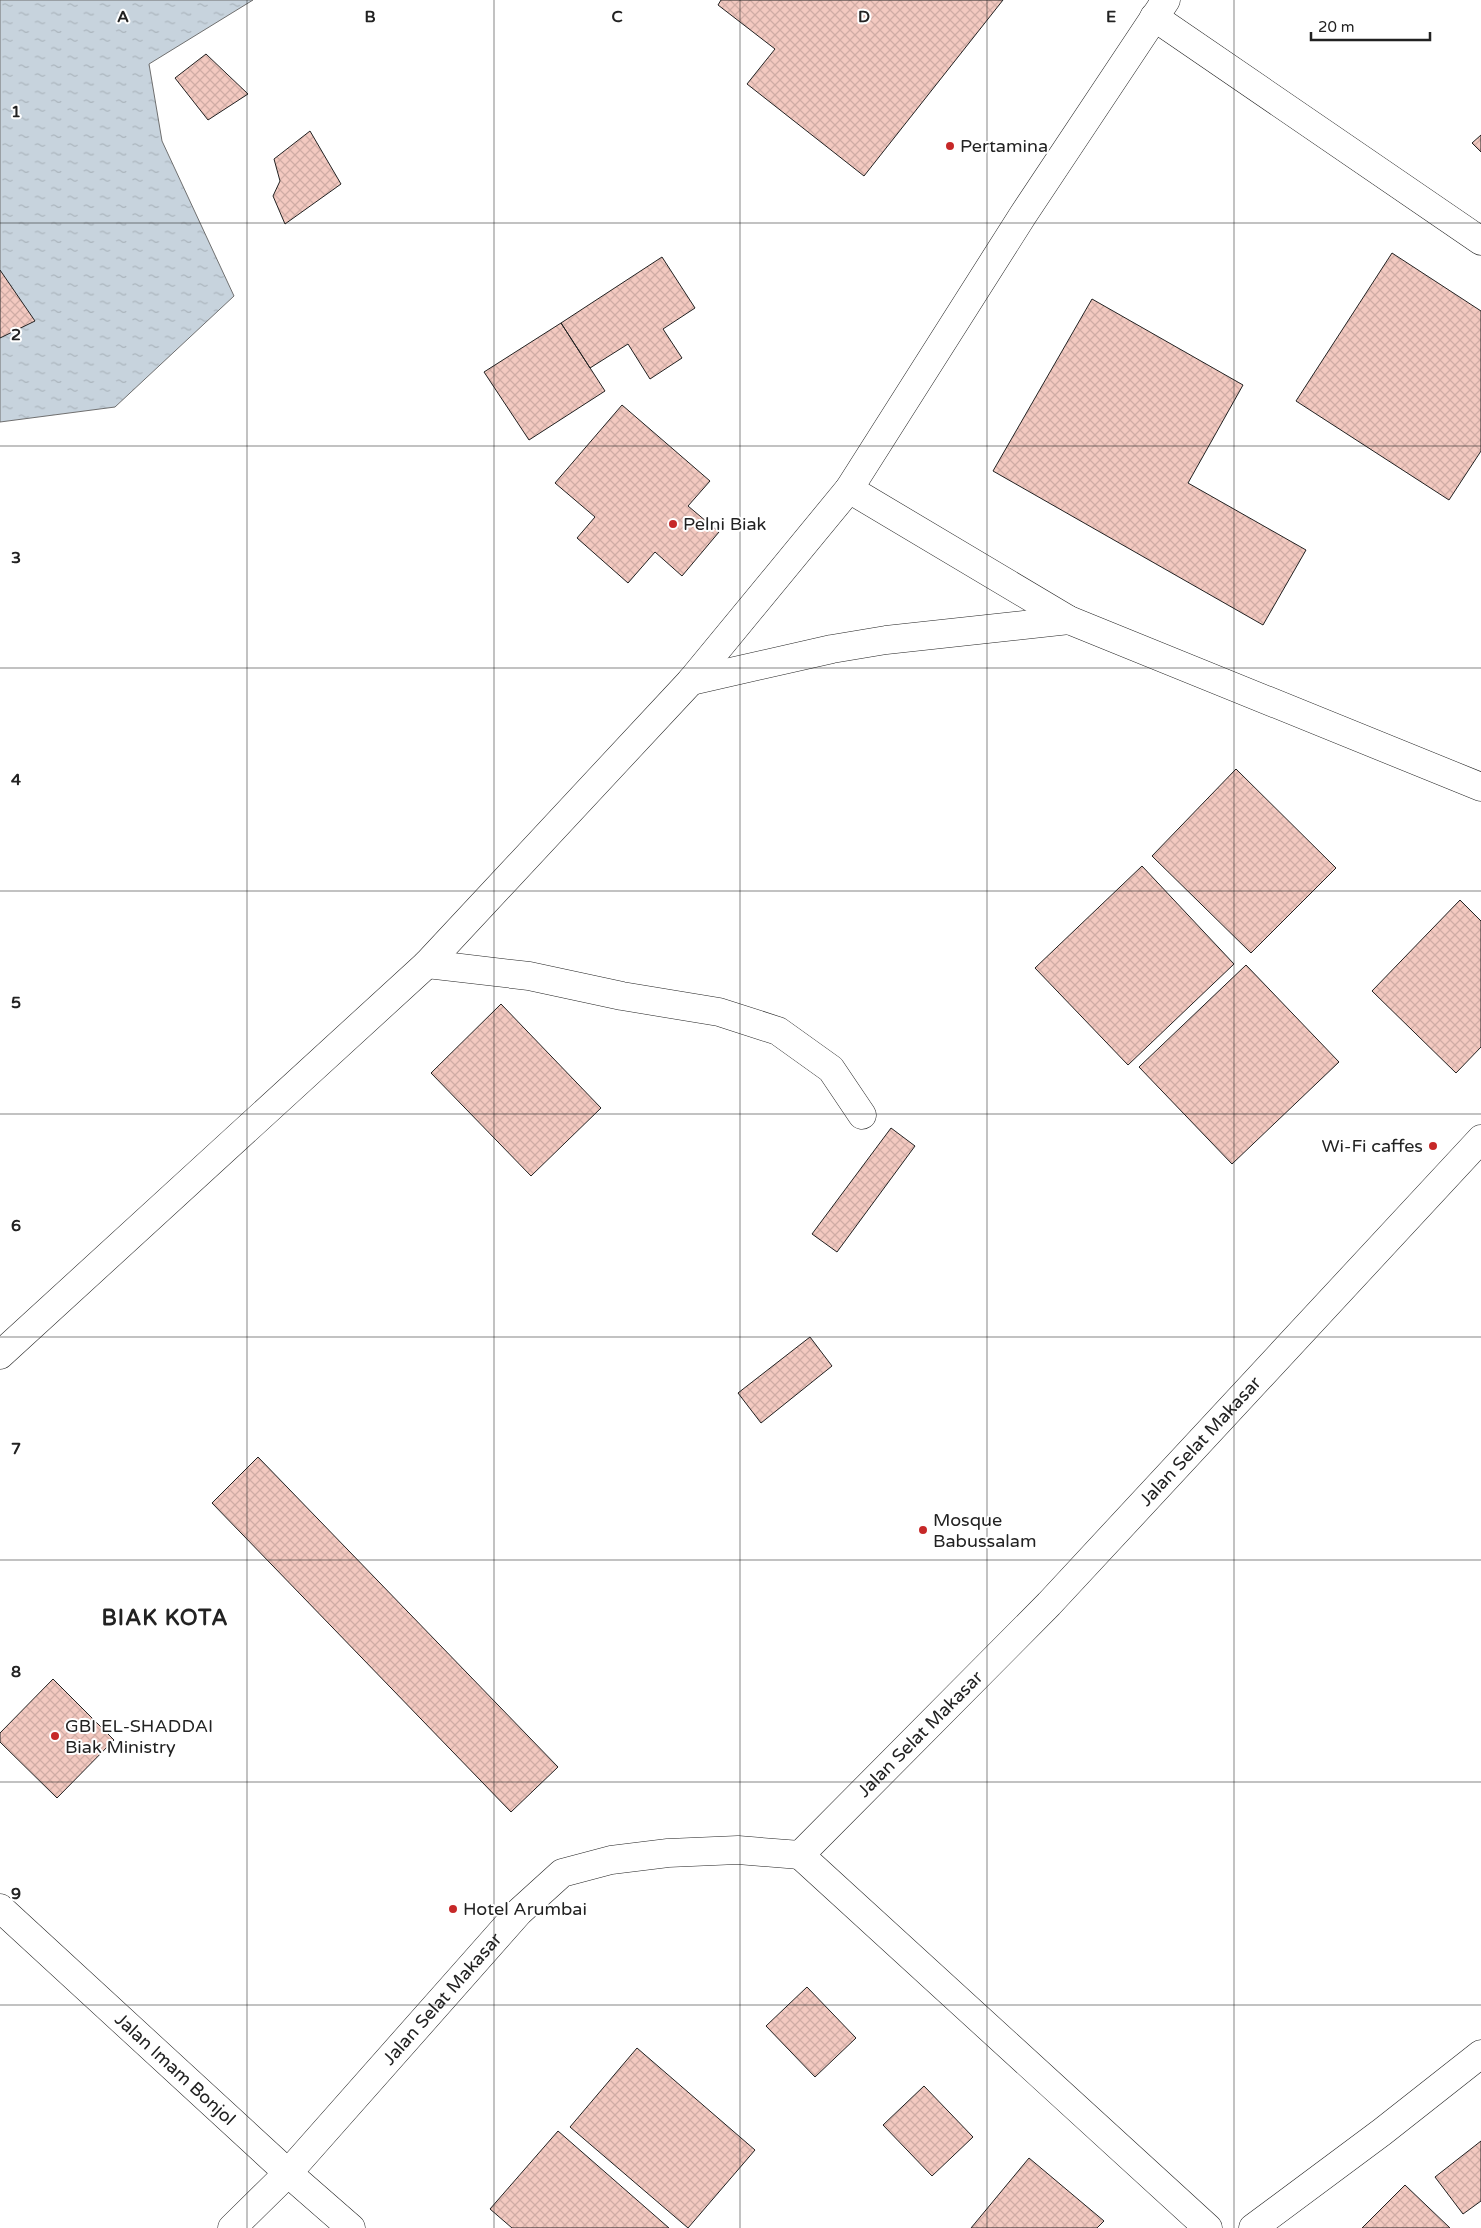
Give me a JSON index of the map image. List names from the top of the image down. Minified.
{"streets":{"street":["Jalan Selat Makasar","Jalan Imam Bonjol"]},"crossings":[["Jalan Selat Makasar","Jalan Imam Bonjol"]],"districts":["BIAK KOTA"],"places":["Pertamina","Pelni Biak","Wi-Fi caffes","Mosque Babussalam","GBI EL-SHADDAI Biak Ministry","Hotel Arumbai"],"scale_bar":"20 m","grid":{"columns":["A","B","C","D","E"],"rows":["1","2","3","4","5","6","7","8","9"]}}
